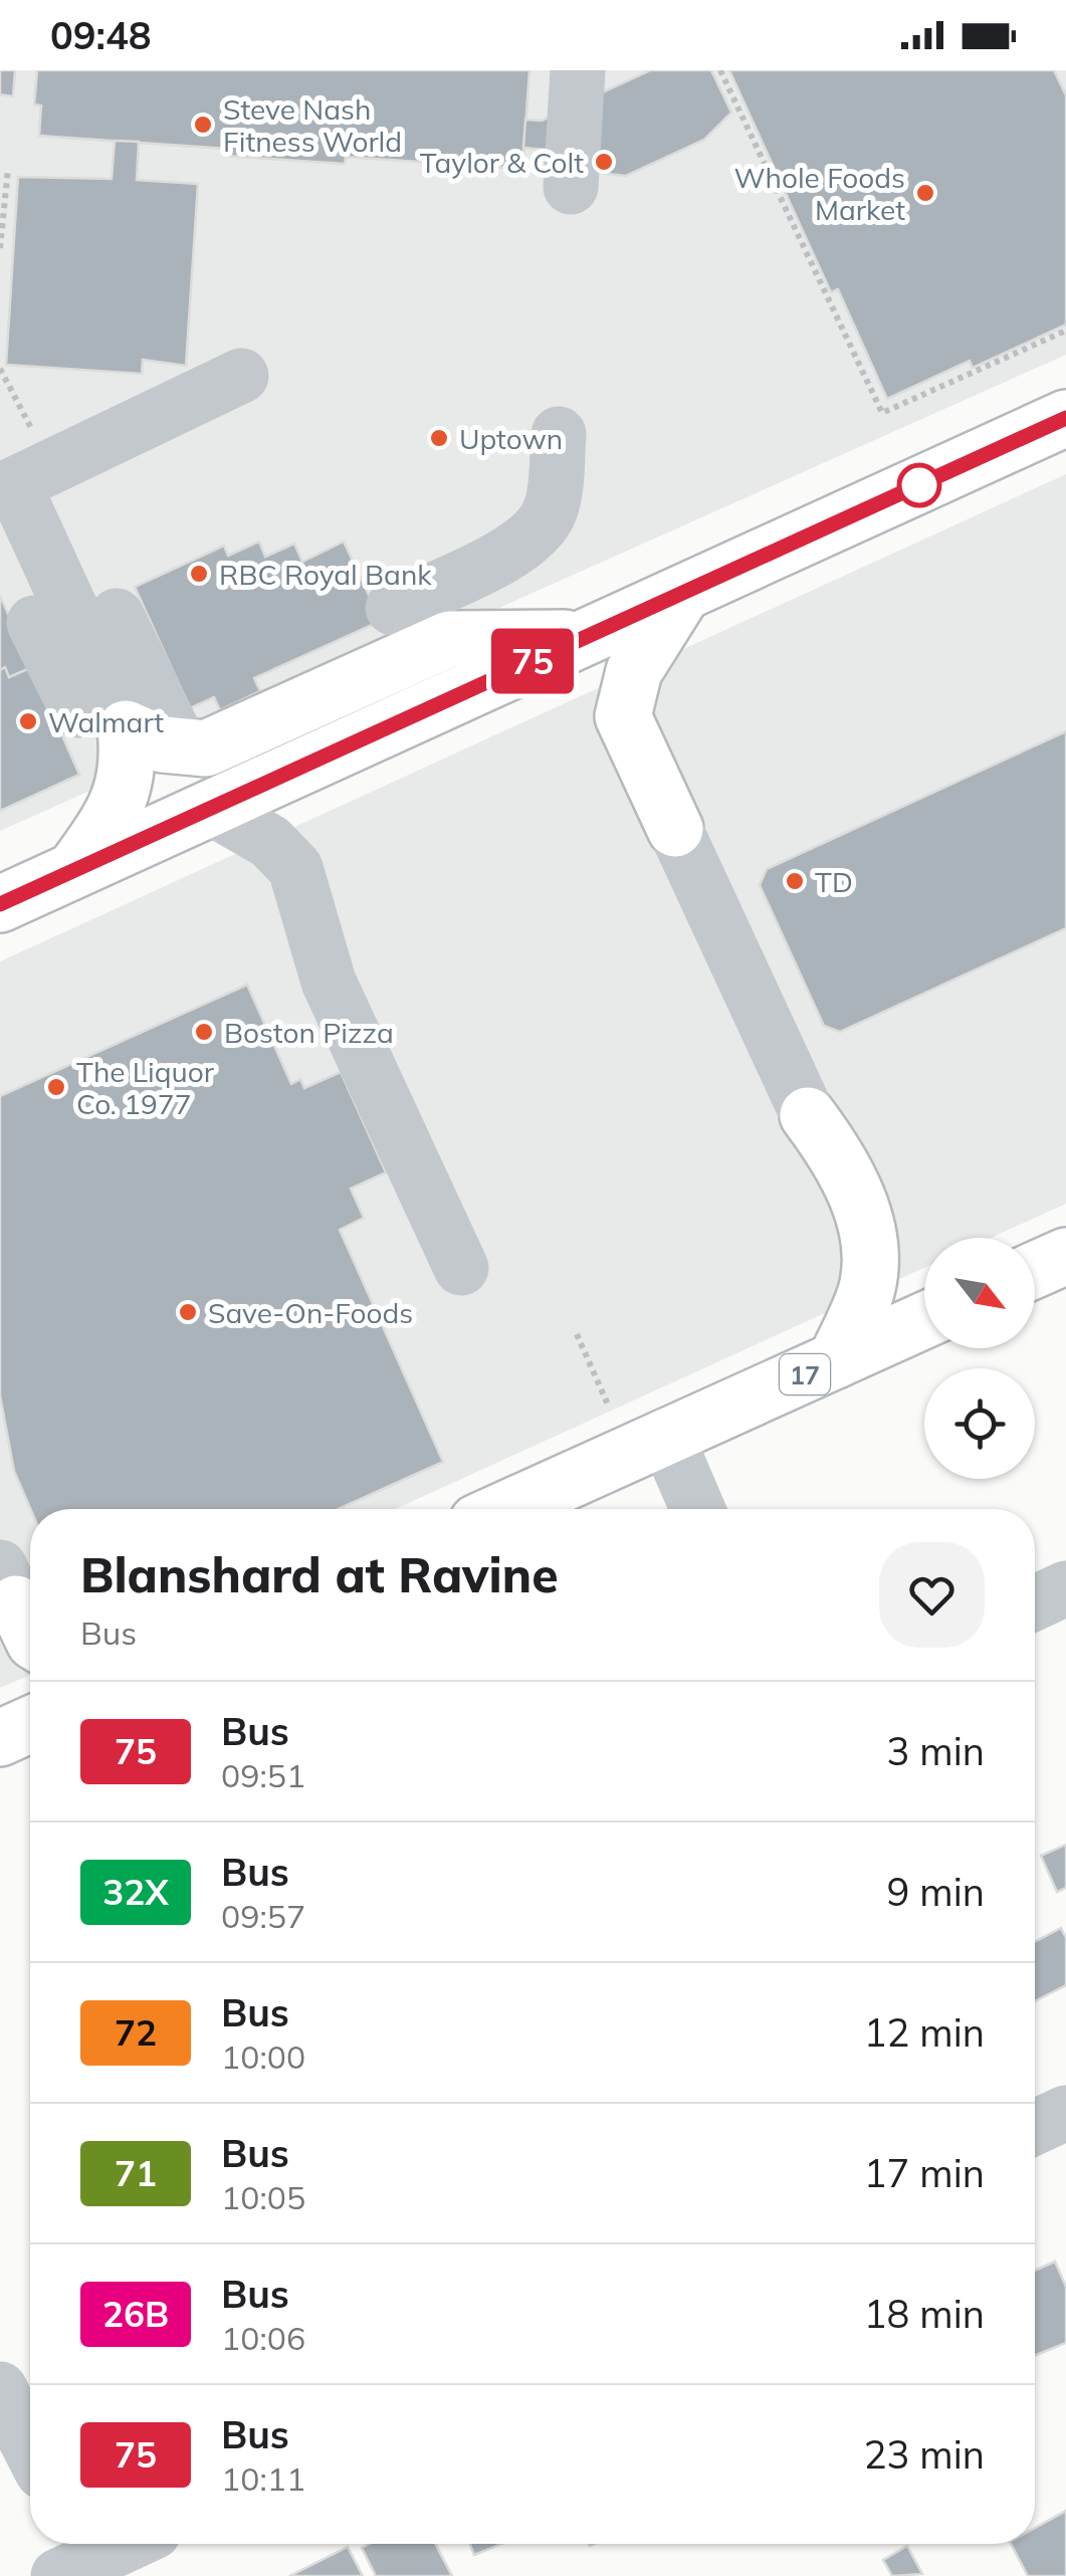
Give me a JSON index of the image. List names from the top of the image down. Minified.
{"streets":{"highway":["17"]},"places":["Steve Nash Fitness World","Taylor & Colt","Whole Foods Market","Uptown","RBC Royal Bank","Walmart","TD","Boston Pizza","The Liquor Co. 1977","Save-On-Foods"],"lines":["bus line 75"],"north":"bottom right","page":{"status":"09:48","on_map":"75","heading":["Blanshard at Ravine","Bus"],"list":[{"mark":"75","name":"Bus","note":"09:51","value":"3 min"},{"mark":"32X","name":"Bus","note":"09:57","value":"9 min"},{"mark":"72","name":"Bus","note":"10:00","value":"12 min"},{"mark":"71","name":"Bus","note":"10:05","value":"17 min"},{"mark":"26B","name":"Bus","note":"10:06","value":"18 min"},{"mark":"75","name":"Bus","note":"10:11","value":"23 min"}]}}
